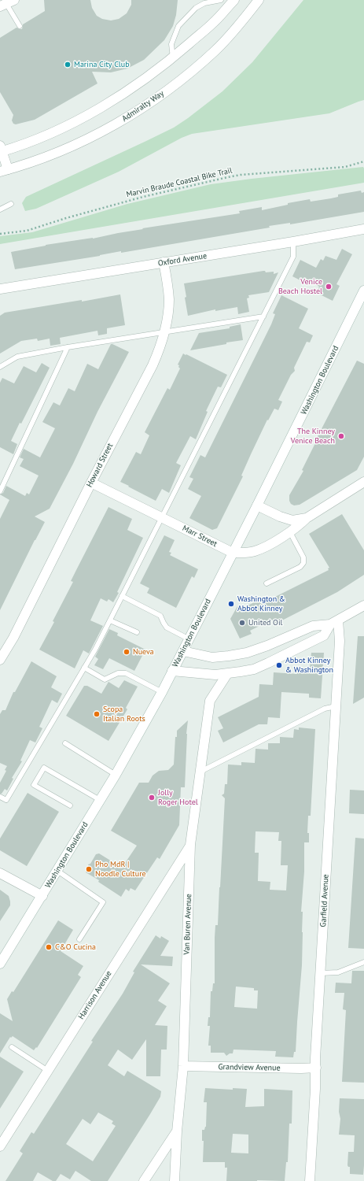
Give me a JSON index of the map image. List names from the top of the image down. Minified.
{"streets":{"street":["Admiralty Way","Oxford Avenue","Washington Boulevard","Howard Street","Marr Street","Garfield Avenue","Van Buren Avenue","Harrison Avenue","Grandview Avenue"],"path":["Marvin Braude Coastal Bike Trail"]},"crossings":[["Oxford Avenue","Howard Street"],["Washington Boulevard","Marr Street"],["Howard Street","Marr Street"],["Garfield Avenue","Grandview Avenue"],["Van Buren Avenue","Harrison Avenue"],["Van Buren Avenue","Grandview Avenue"]],"places":["Marina City Club","Venice Beach Hostel","The Kinney Venice Beach","Washington & Abbot Kinney","United Oil","Nueva","Abbot Kinney & Washington","Scopa Italian Roots","Jolly Roger Hotel","Pho MdR | Noodle Culture","C&O Cucina"]}
